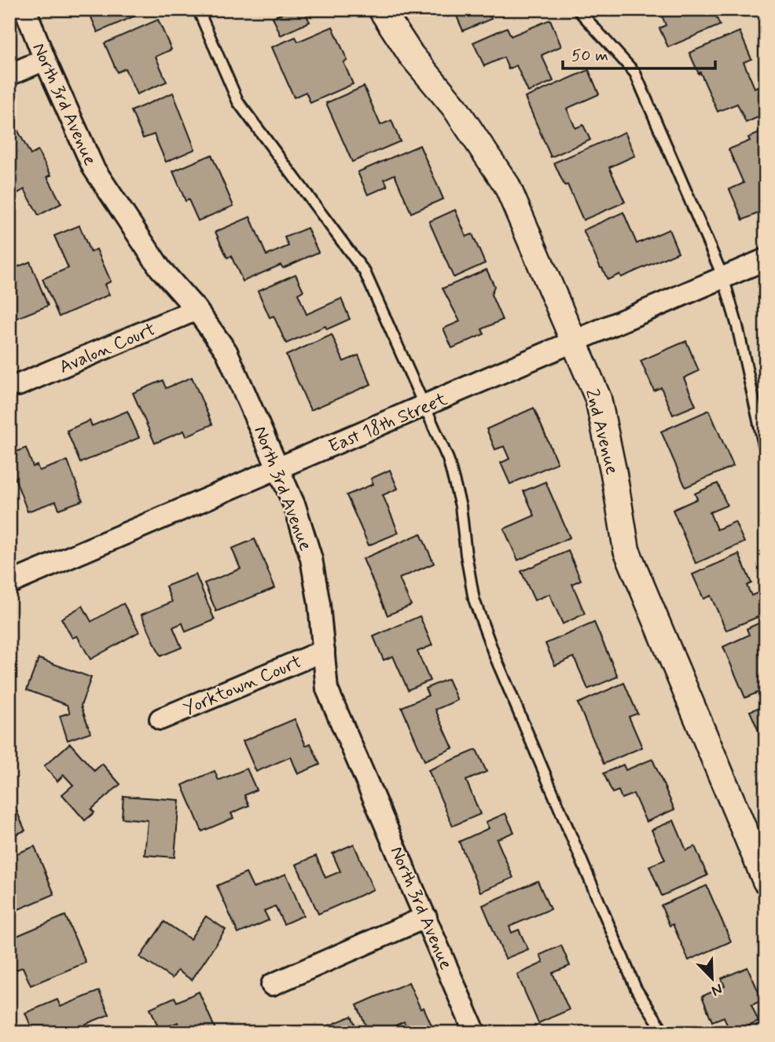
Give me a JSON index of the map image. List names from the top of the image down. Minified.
{"streets":{"street":["North 3rd Avenue","Avalon Court","East 18th Street","2nd Avenue","Yorktown Court"]},"crossings":[["North 3rd Avenue","Avalon Court"],["North 3rd Avenue","East 18th Street"],["North 3rd Avenue","Yorktown Court"],["East 18th Street","2nd Avenue"]],"scale_bar":"50 m","north":"bottom right"}
